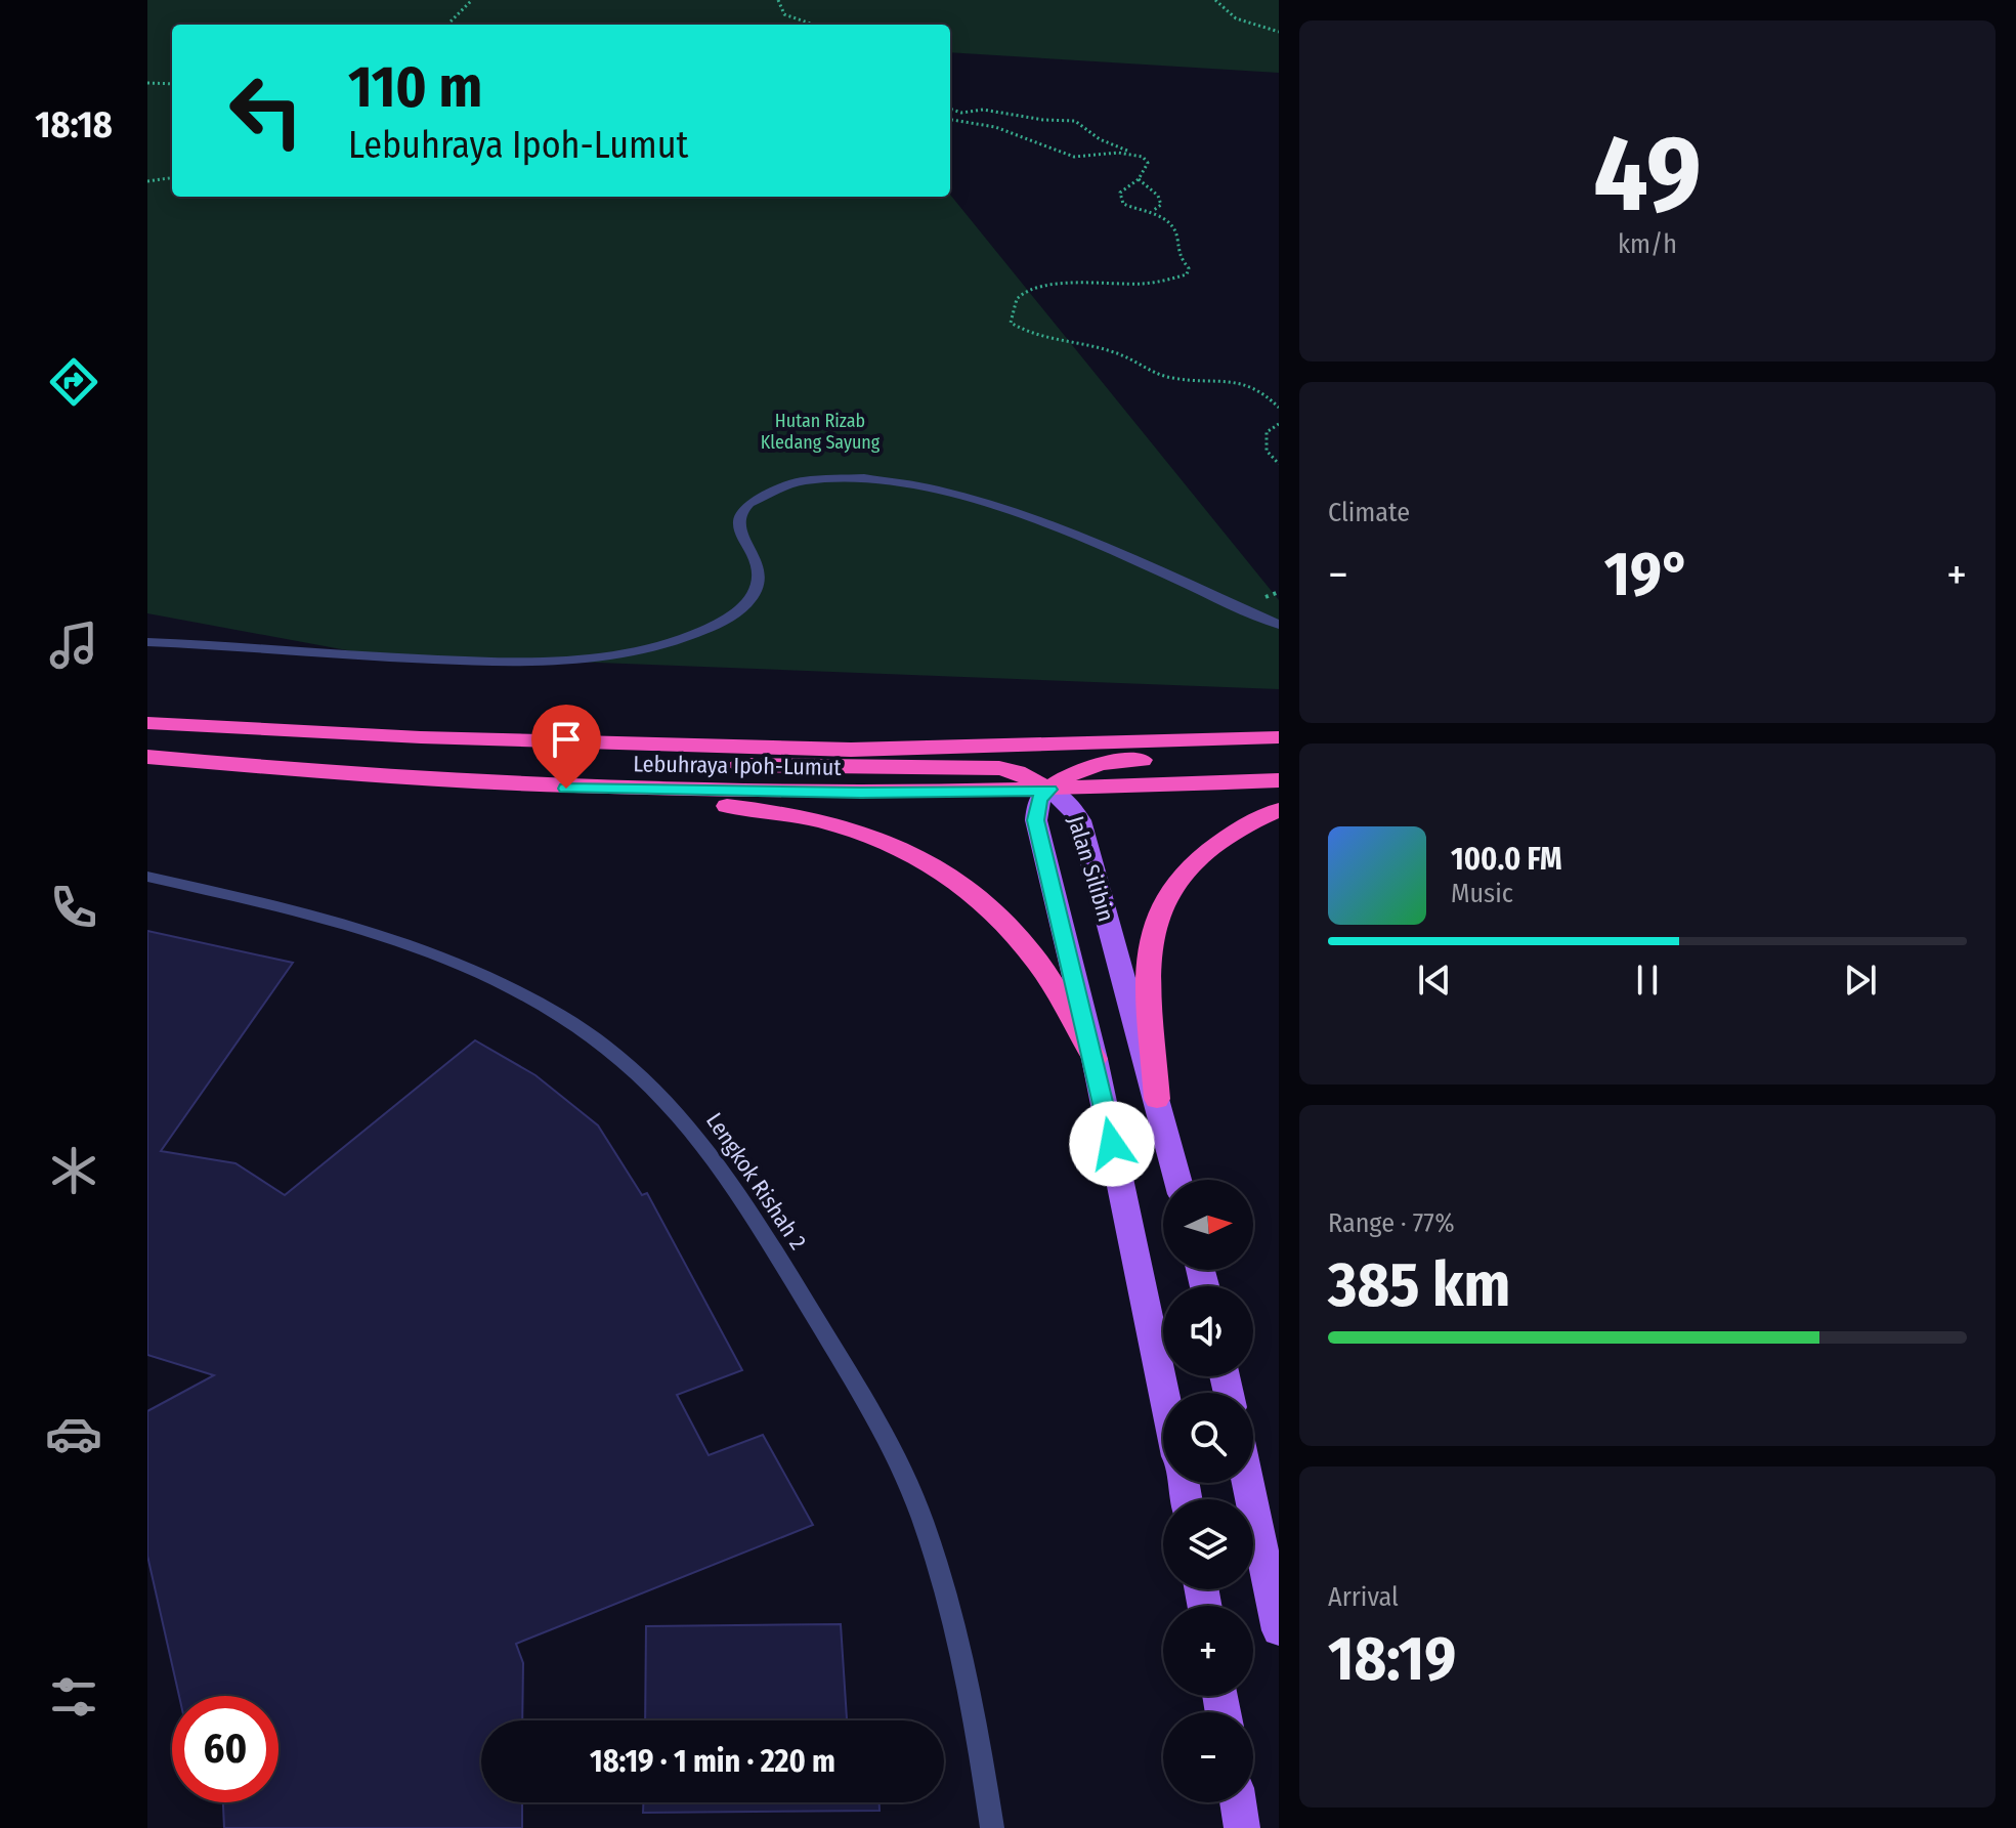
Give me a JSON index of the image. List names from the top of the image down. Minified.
{"streets":{"highway":["Lebuhraya Ipoh-Lumut"],"main road":["Jalan Silibin"],"street":["Lengkok Rishah 2"]},"crossings":[["Lebuhraya Ipoh-Lumut","Jalan Silibin"]],"parks":["Hutan Rizab Kledang Sayung"],"north":"right","page":{"tabs":"18:18","tile":[["49","km/h"],"Climate",["Range · 77%","385 km"],["Arrival","18:19"]],"turn":["110 m","Lebuhraya Ipoh-Lumut"],"heat":["−","19°","+"],"song":["100.0 FM","Music"],"map_buttons":["+","−"],"limit":"60","trip":"18:19 · 1 min · 220 m"}}
